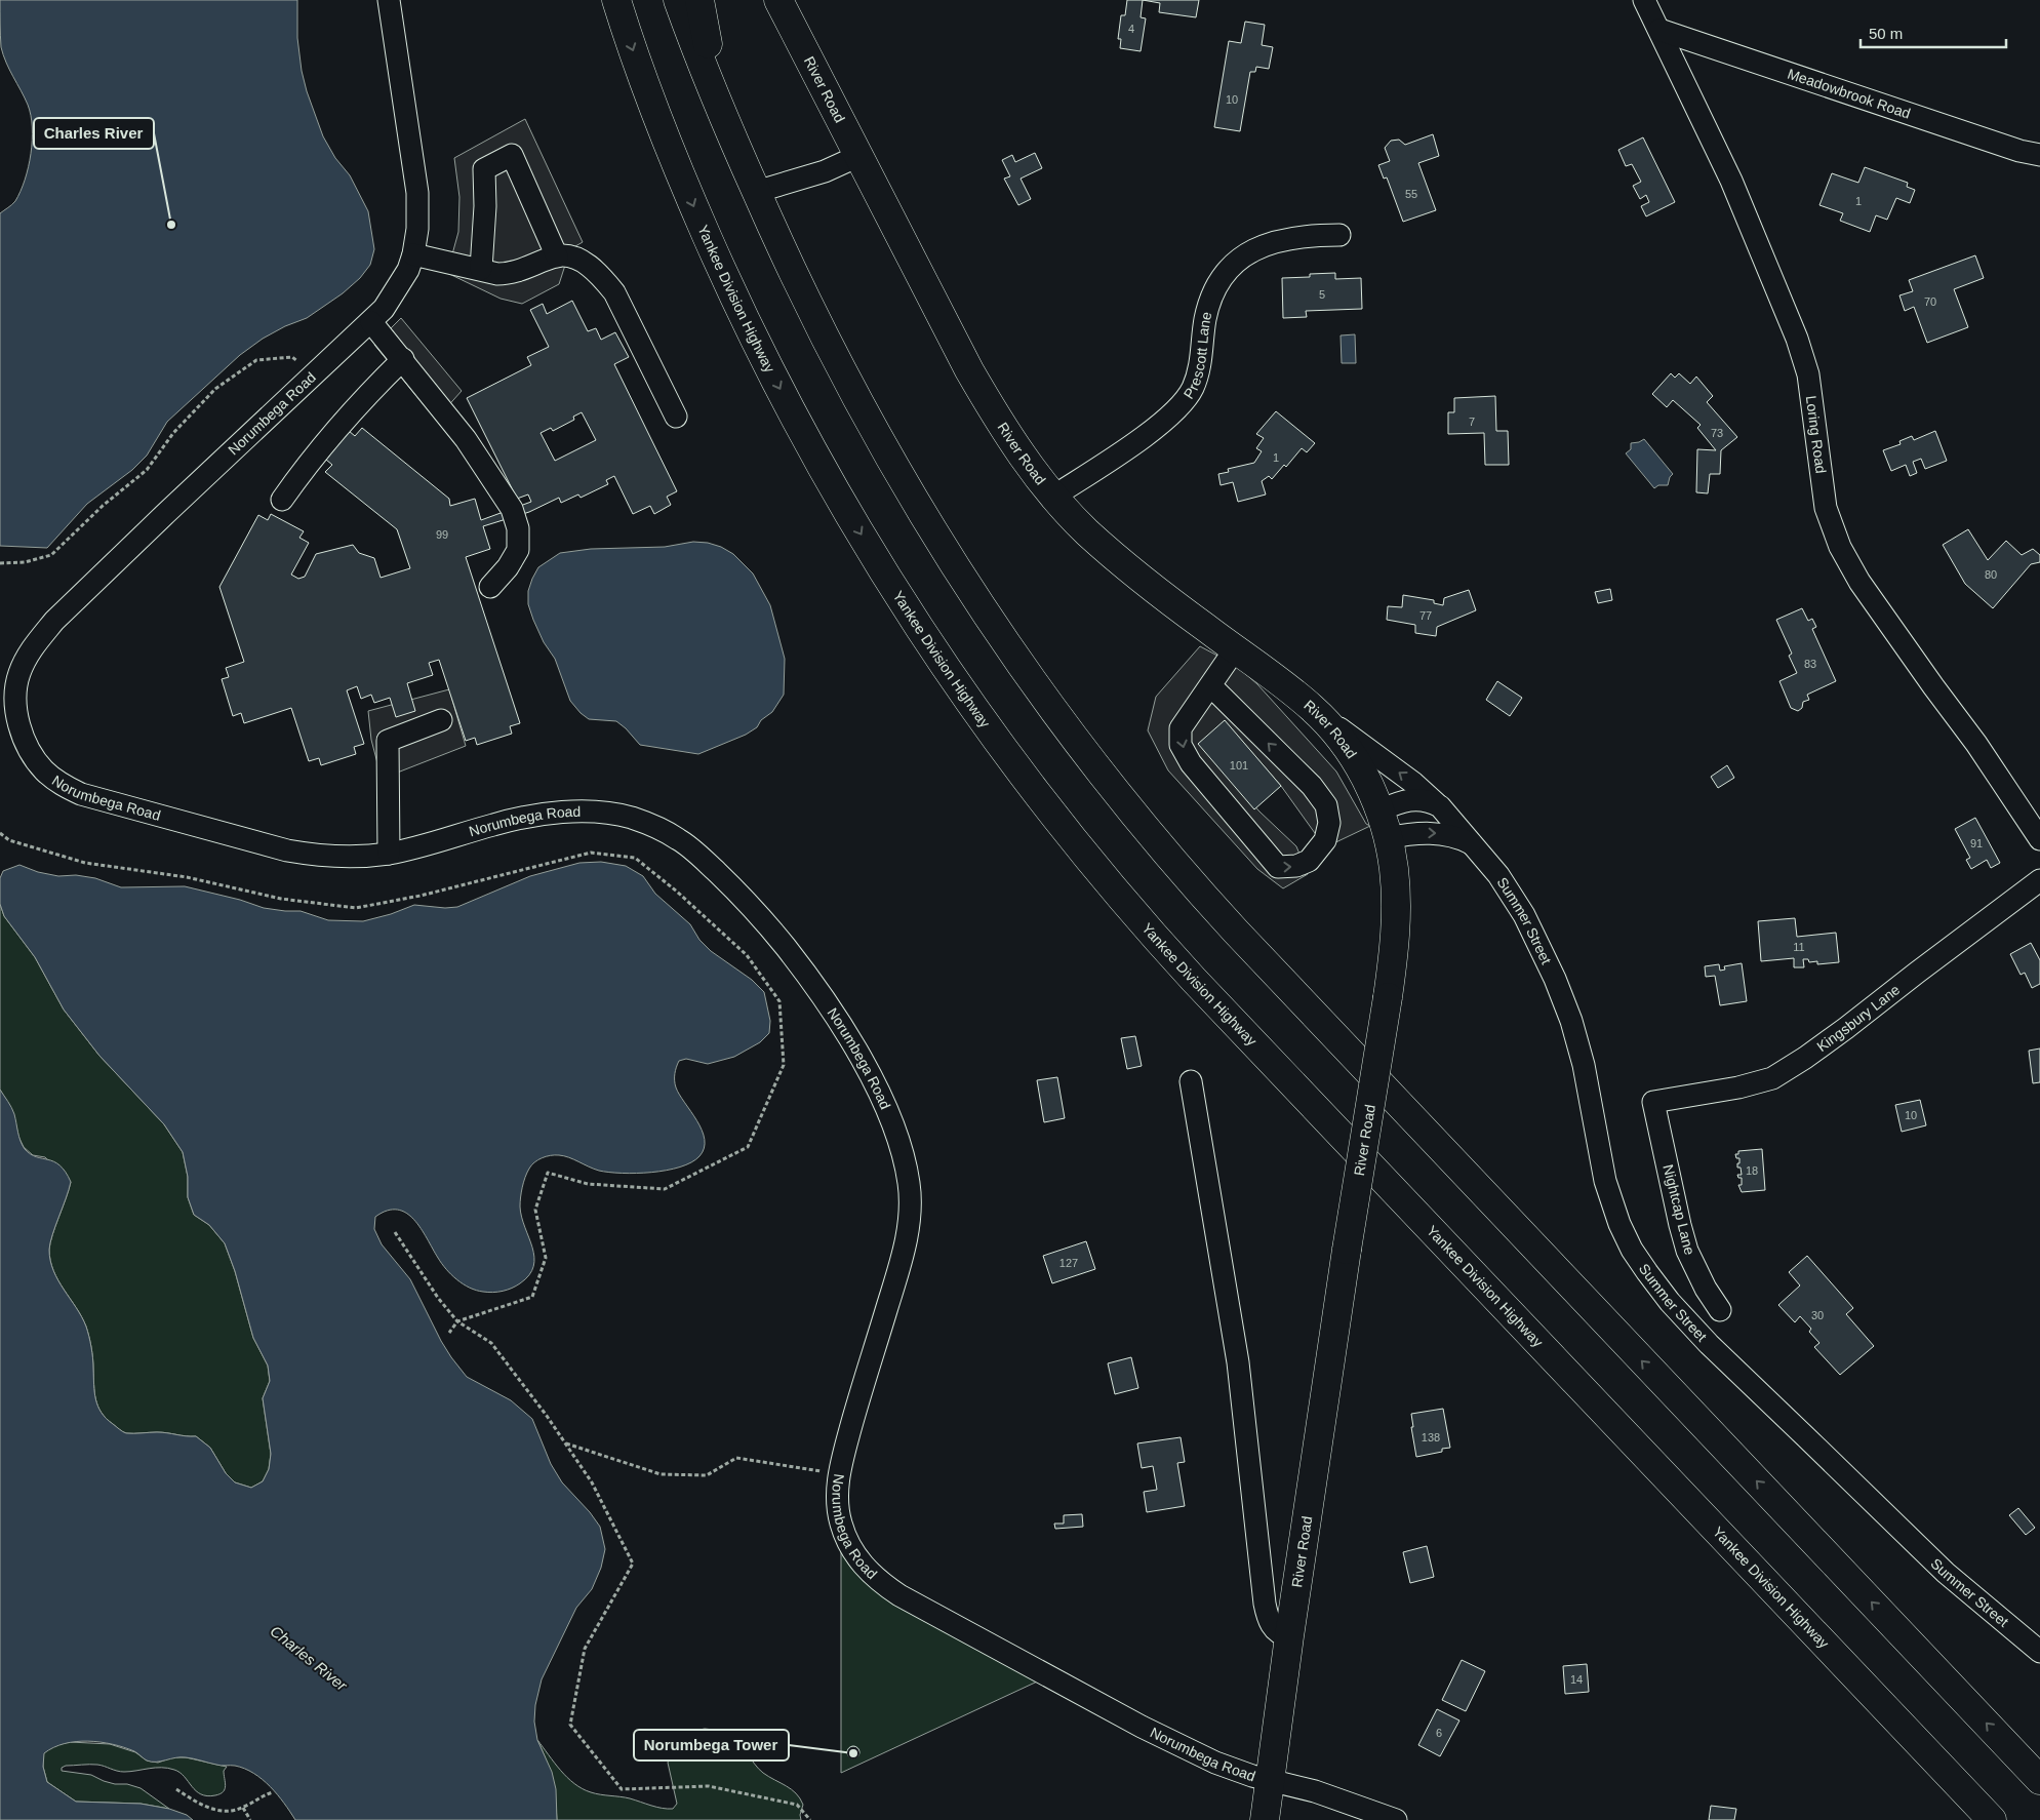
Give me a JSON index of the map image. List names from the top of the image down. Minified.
{"streets":{"main road":["River Road","Yankee Division Highway"],"street":["Meadowbrook Road","Prescott Lane","Norumbega Road","Loring Road","Summer Street","Kingsbury Lane","Nightcap Lane"]},"crossings":[["River Road","Prescott Lane"],["River Road","Norumbega Road"],["River Road","Summer Street"],["Meadowbrook Road","Loring Road"],["Kingsbury Lane","Nightcap Lane"]],"water":["Charles River"],"places":["Charles River","Norumbega Tower"],"house_numbers":["4","10","55","1","5","70","7","73","1","99","80","77","83","101","91","11","10","18","127","30","138","14","6"],"scale_bar":"50 m"}
